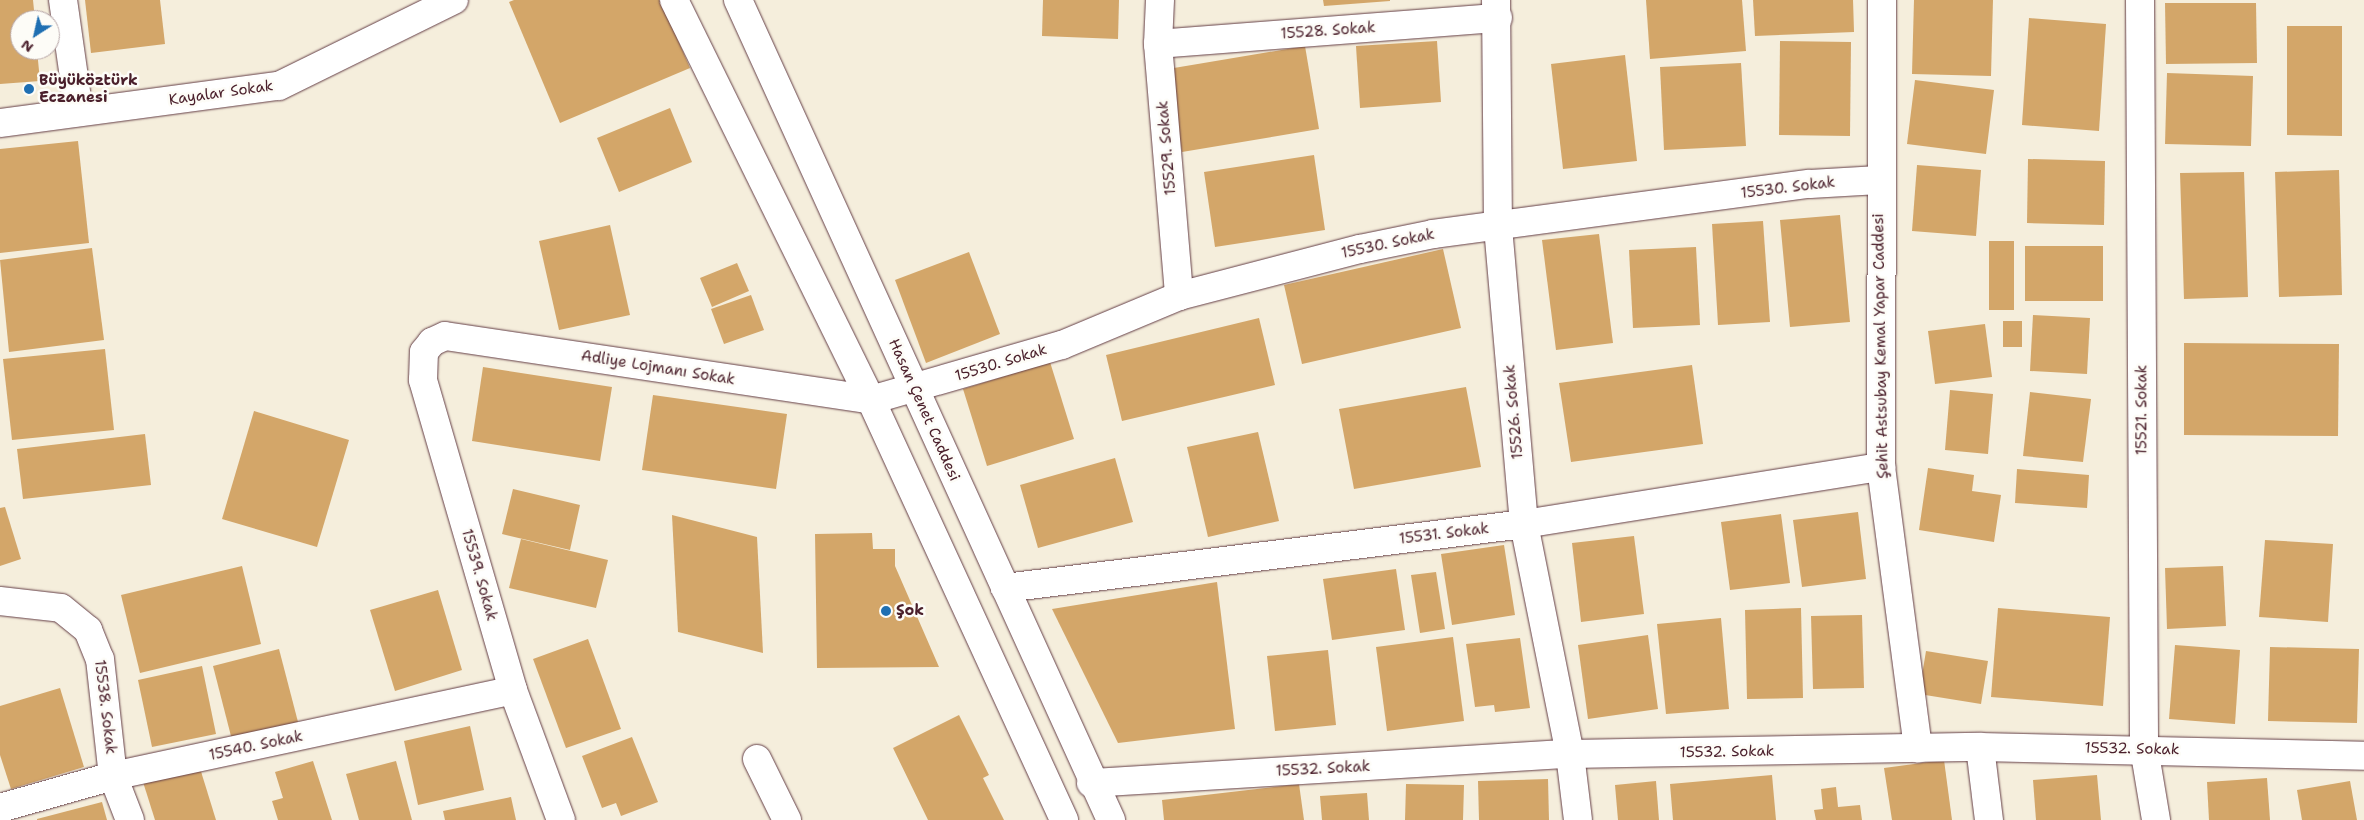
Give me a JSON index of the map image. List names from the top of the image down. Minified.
{"streets":{"street":["15528. Sokak","Kayalar Sokak","15529. Sokak","15530. Sokak","Şehit Astsubay Kemal Yapar Caddesi","Adliye Lojmanı Sokak","Hasan Çenet Caddesi","15521. Sokak","15526. Sokak","15531. Sokak","15539. Sokak","15538. Sokak","15540. Sokak","15532. Sokak"]},"crossings":[["15528. Sokak","15529. Sokak"],["15528. Sokak","15526. Sokak"],["15529. Sokak","15530. Sokak"],["15530. Sokak","Şehit Astsubay Kemal Yapar Caddesi"],["15530. Sokak","Adliye Lojmanı Sokak"],["15530. Sokak","Hasan Çenet Caddesi"],["15530. Sokak","15526. Sokak"],["Şehit Astsubay Kemal Yapar Caddesi","15531. Sokak"],["Şehit Astsubay Kemal Yapar Caddesi","15532. Sokak"],["Adliye Lojmanı Sokak","15539. Sokak"],["Hasan Çenet Caddesi","15531. Sokak"],["Hasan Çenet Caddesi","15532. Sokak"],["15521. Sokak","15532. Sokak"],["15526. Sokak","15531. Sokak"],["15526. Sokak","15532. Sokak"],["15539. Sokak","15540. Sokak"],["15538. Sokak","15540. Sokak"]],"places":["Büyüköztürk Eczanesi","Şok"],"north":"bottom left"}
